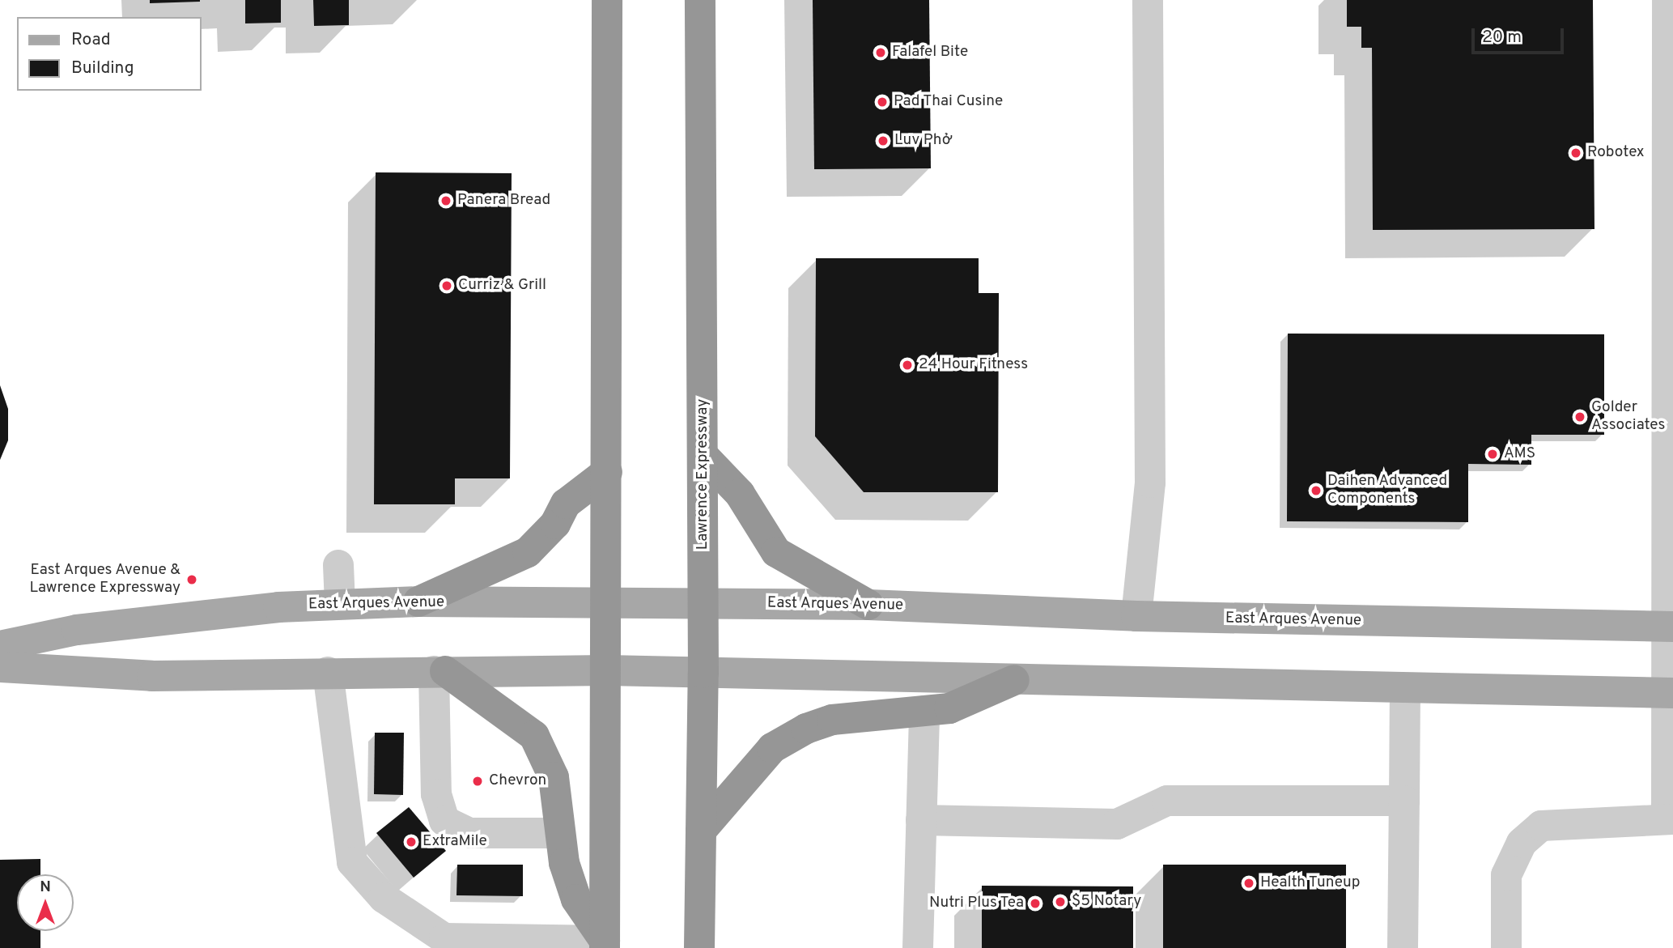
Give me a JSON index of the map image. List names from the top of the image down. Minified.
{"streets":{"highway":["Lawrence Expressway"],"main road":["East Arques Avenue"]},"crossings":[["Lawrence Expressway","East Arques Avenue"]],"places":["Falafel Bite","Pad Thai Cusine","Luv Phở","Robotex","Panera Bread","Curriz & Grill","24 Hour Fitness","Golder Associates","AMS","Daihen Advanced Components","East Arques Avenue & Lawrence Expressway","Chevron","ExtraMile","Health Tuneup","$5 Notary","Nutri Plus Tea"],"legend":["Road","Building"],"scale_bar":"20 m","north":"top"}
